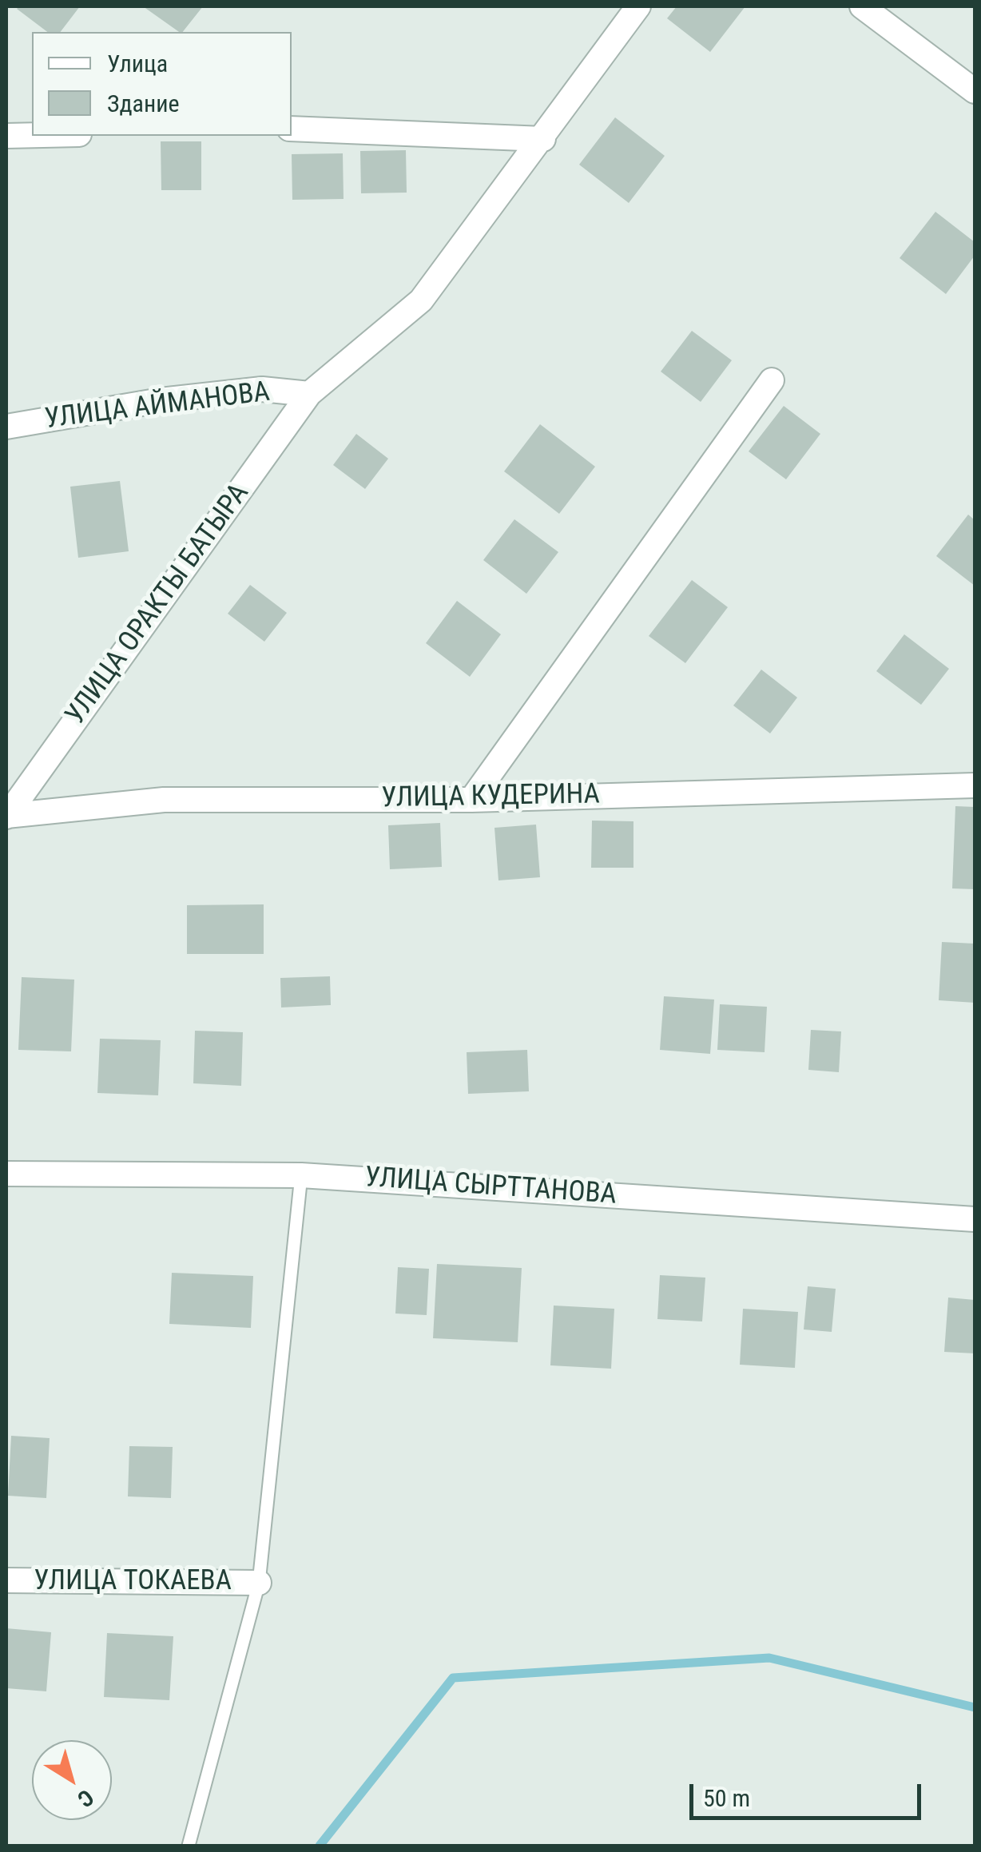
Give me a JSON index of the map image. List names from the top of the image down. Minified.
{"streets":{"street":["УЛИЦА АЙМАНОВА","УЛИЦА ОРАКТЫ БАТЫРА","УЛИЦА КУДЕРИНА","УЛИЦА СЫРТТАНОВА","УЛИЦА ТОКАЕВА"]},"crossings":[["УЛИЦА АЙМАНОВА","УЛИЦА ОРАКТЫ БАТЫРА"],["УЛИЦА ОРАКТЫ БАТЫРА","УЛИЦА КУДЕРИНА"]],"legend":["Улица","Здание"],"scale_bar":"50 m","north":"bottom right"}
